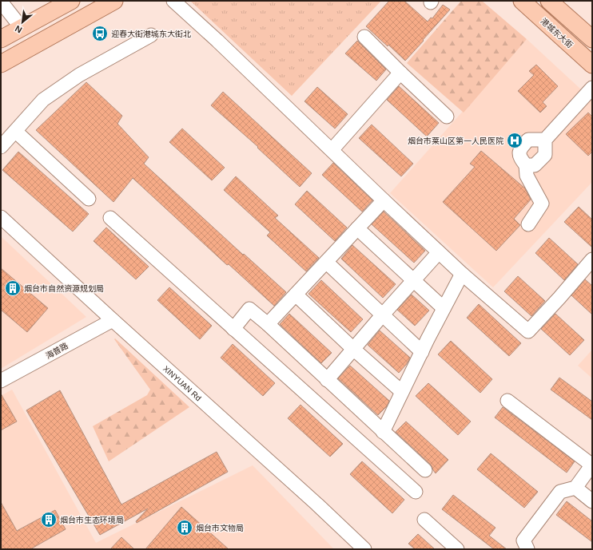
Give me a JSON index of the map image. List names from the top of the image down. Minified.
{"streets":{"main road":["港城东大街"],"street":["海普路","XINYUAN Rd"]},"crossings":[["海普路","XINYUAN Rd"]],"places":{"bus stop":["迎春大街港城东大街北"],"hospital":["烟台市莱山区第一人民医院"],"building":["烟台市自然资源规划局","烟台市生态环境局","烟台市文物局"]},"north":"bottom left"}
